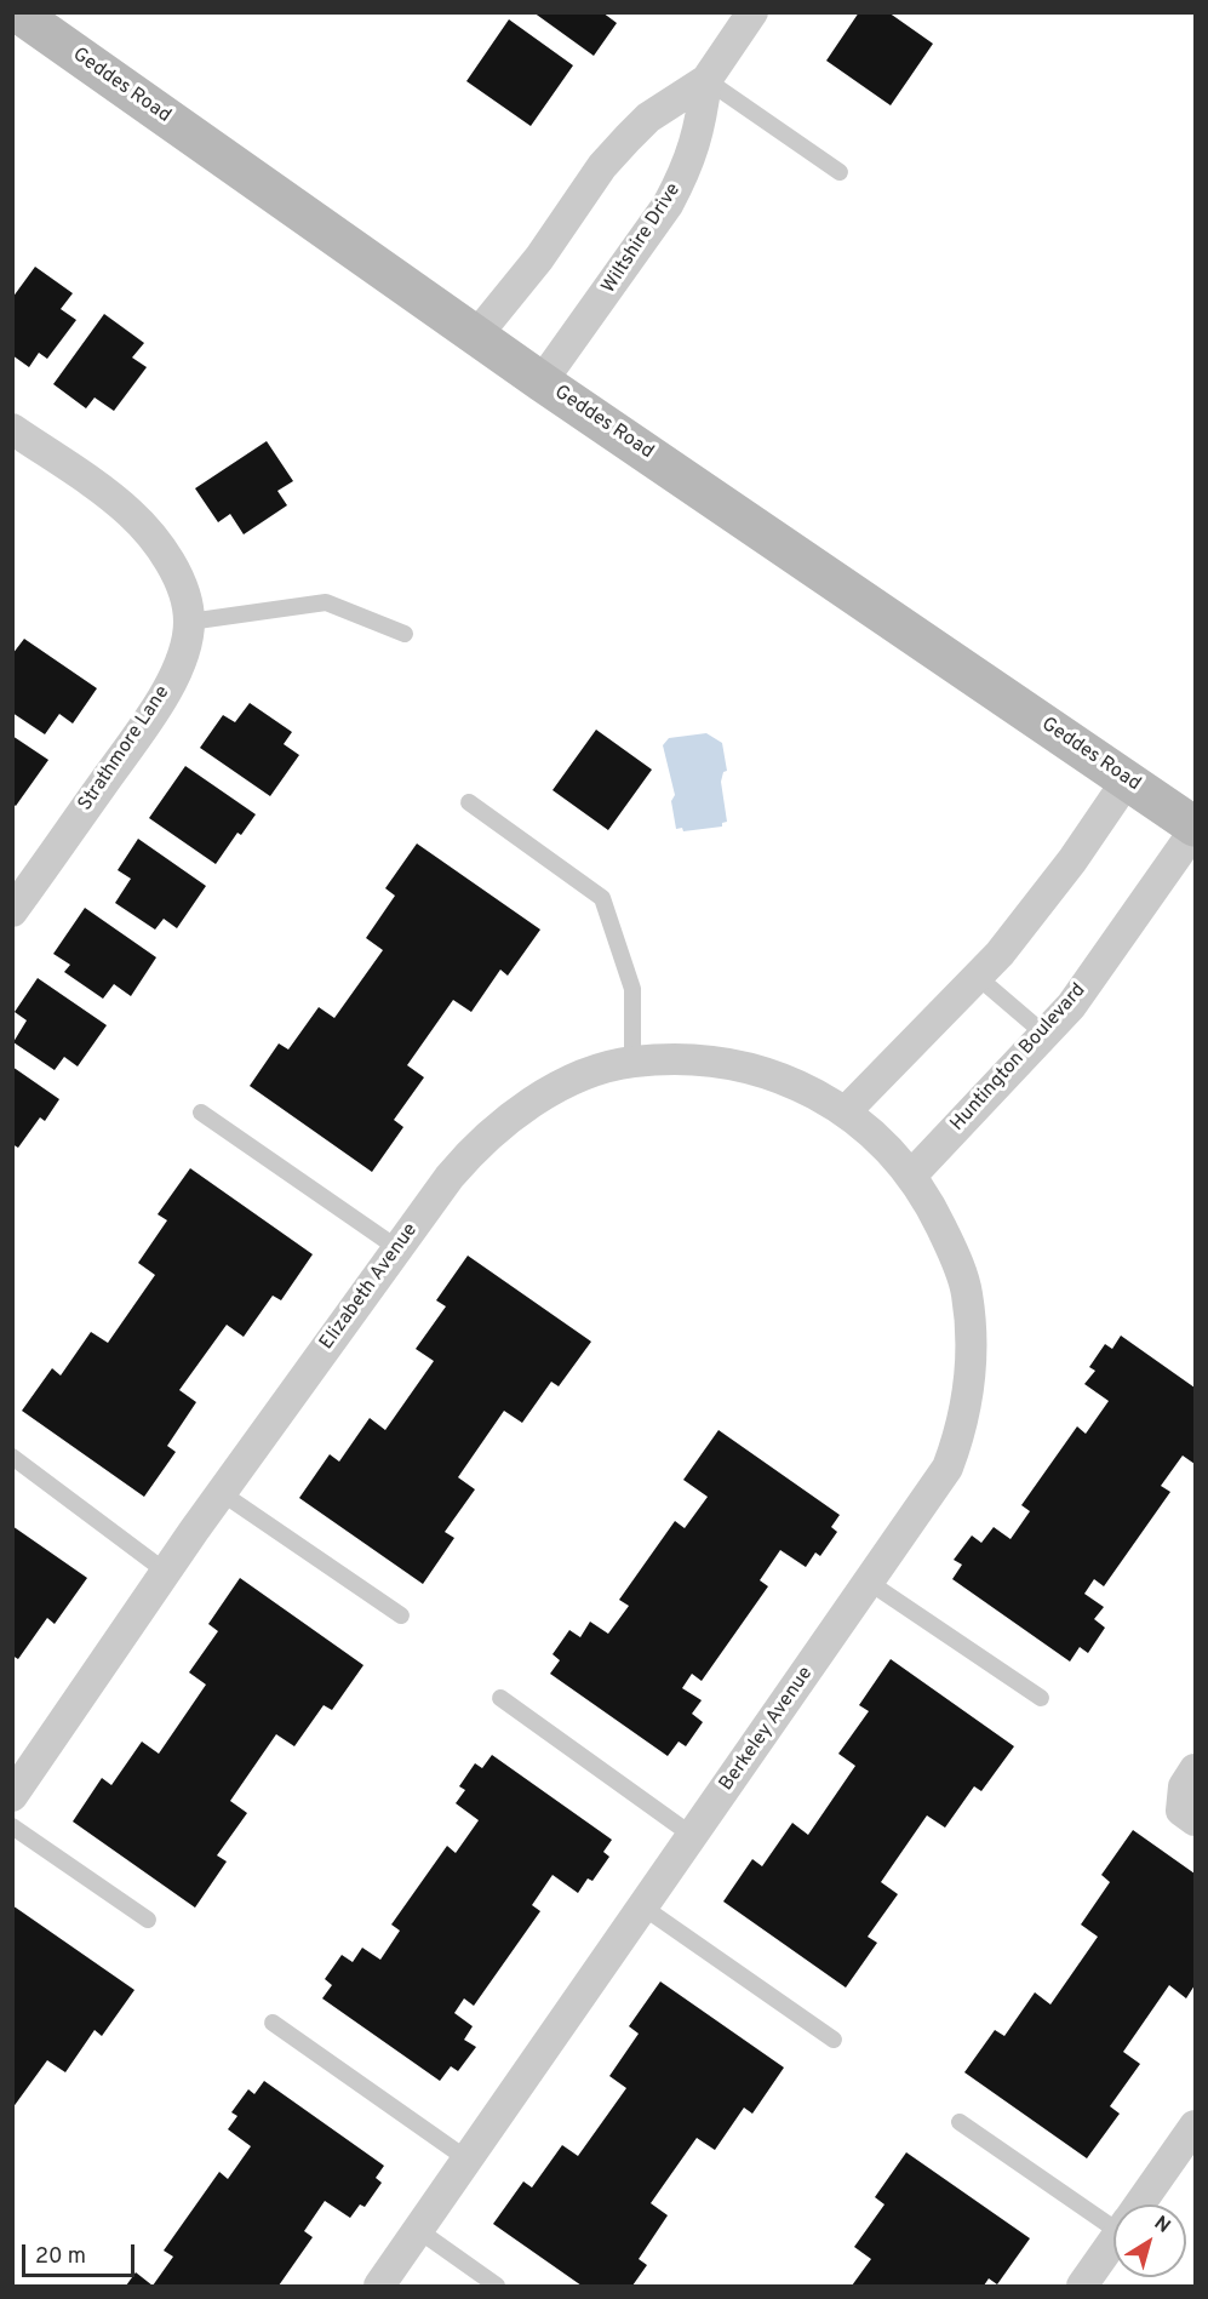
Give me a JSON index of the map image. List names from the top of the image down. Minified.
{"streets":{"main road":["Geddes Road"],"street":["Wiltshire Drive","Strathmore Lane","Huntington Boulevard","Elizabeth Avenue","Berkeley Avenue"]},"crossings":[["Geddes Road","Wiltshire Drive"],["Geddes Road","Huntington Boulevard"],["Huntington Boulevard","Berkeley Avenue"],["Elizabeth Avenue","Berkeley Avenue"]],"scale_bar":"20 m","north":"top right"}
